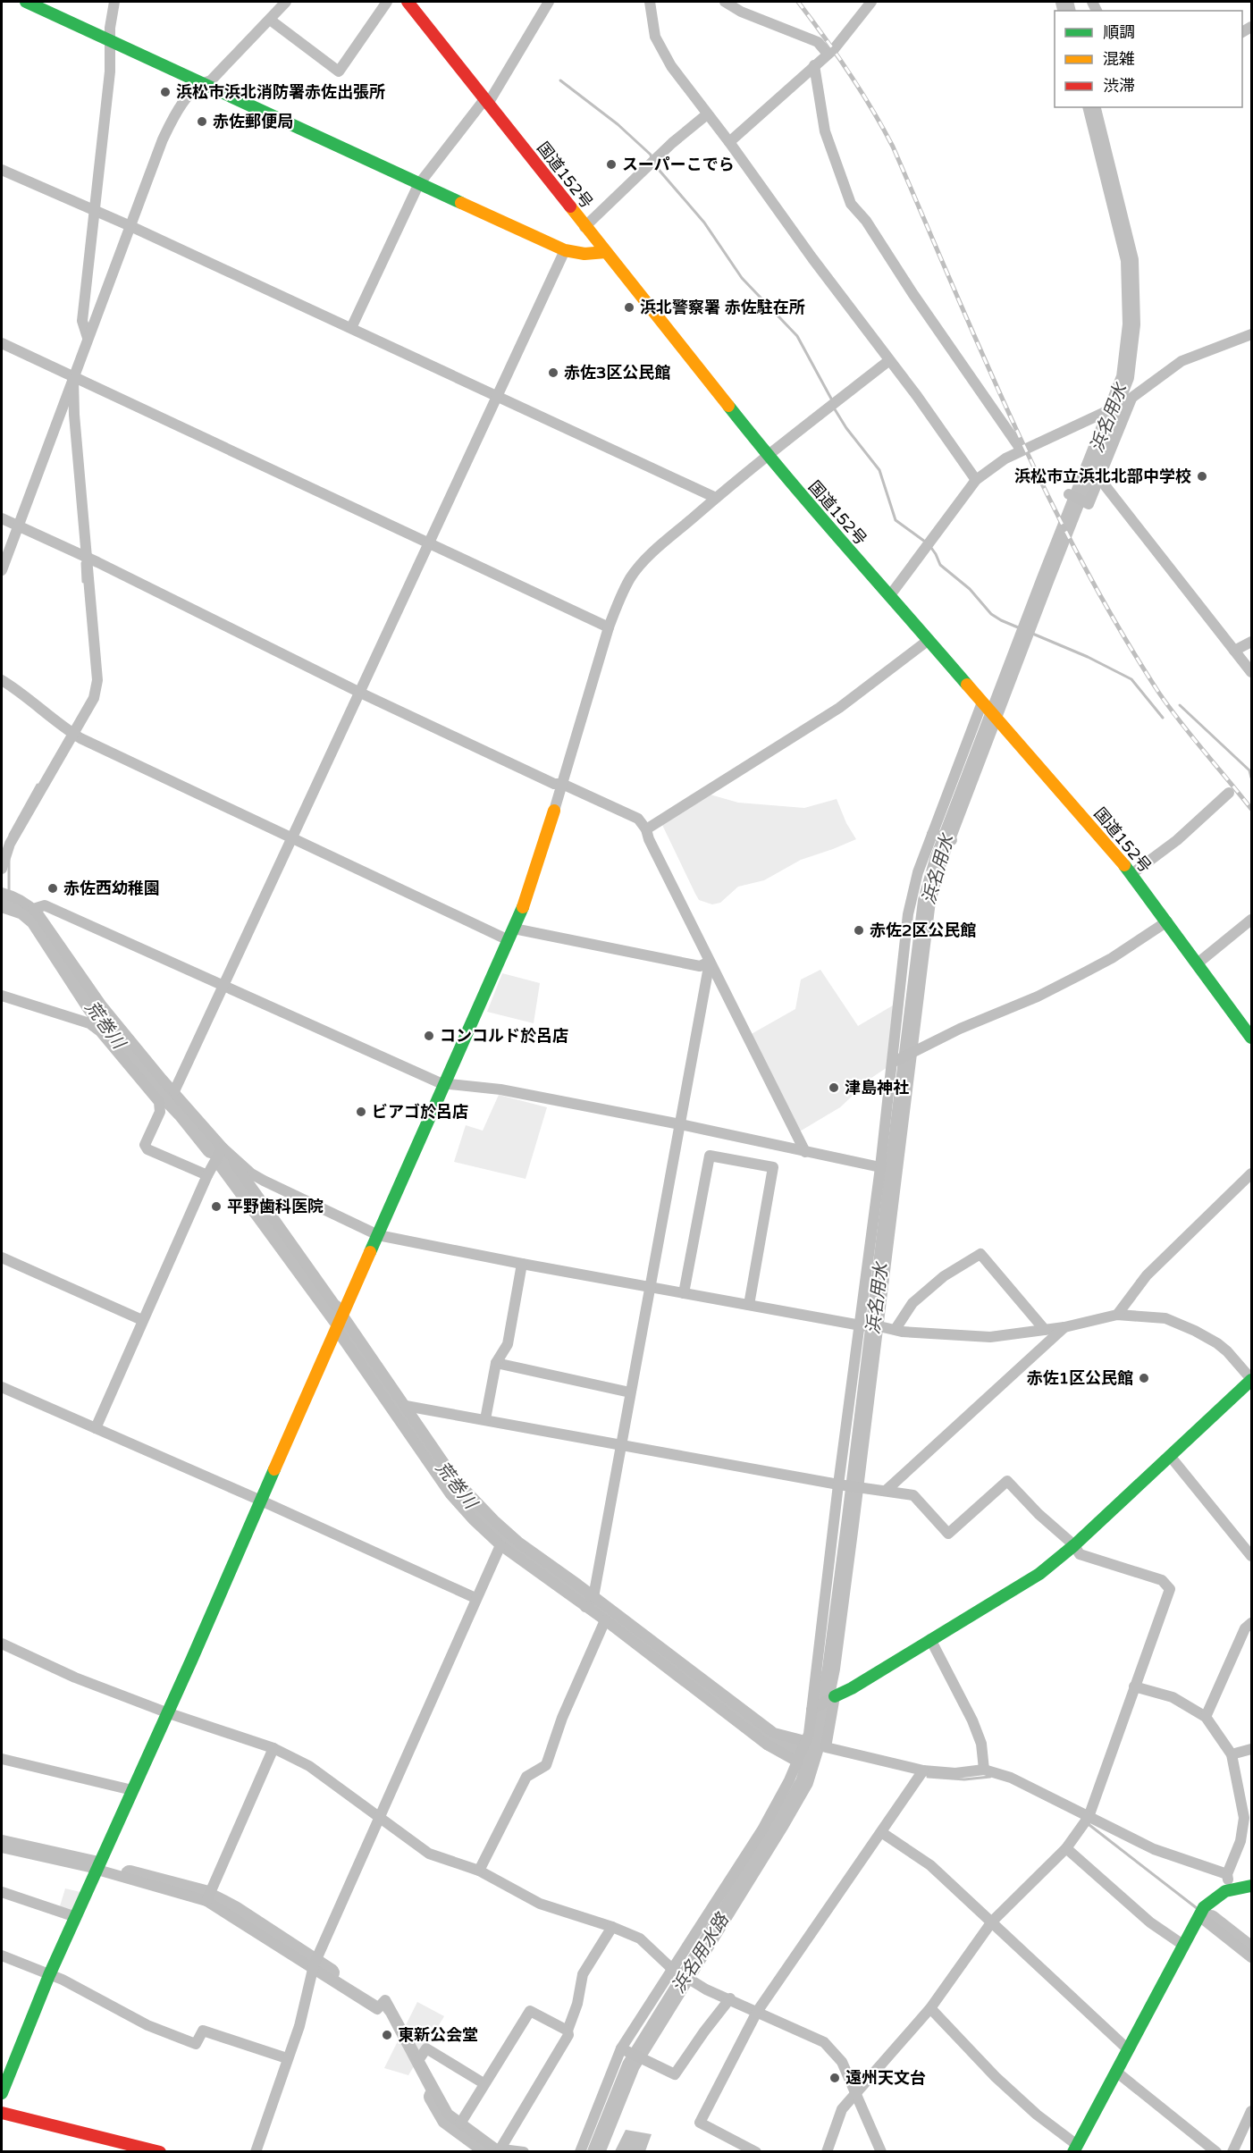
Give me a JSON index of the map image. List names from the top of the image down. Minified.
{"streets":{"main road":["国道152号"]},"water":["浜名用水","荒巻川","浜名用水路"],"places":["浜松市浜北消防署赤佐出張所","赤佐郵便局","スーパーこでら","浜北警察署 赤佐駐在所","赤佐3区公民館","浜松市立浜北北部中学校","赤佐西幼稚園","赤佐2区公民館","コンコルド於呂店","津島神社","ビアゴ於呂店","平野歯科医院","赤佐1区公民館","東新公会堂","遠州天文台"],"legend":["順調","混雑","渋滞"]}
